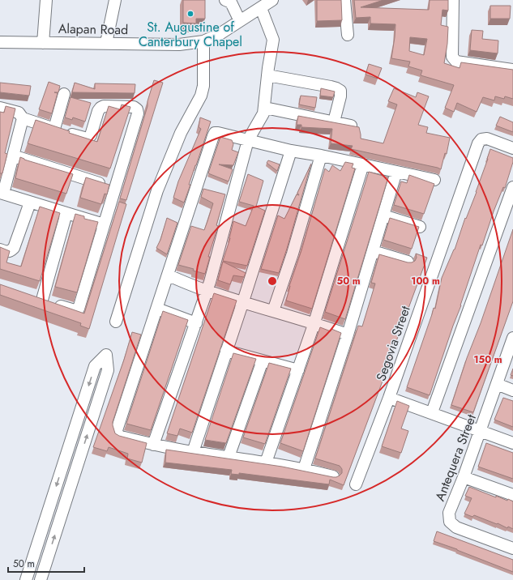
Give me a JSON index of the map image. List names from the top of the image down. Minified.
{"streets":{"street":["Alapan Road","Segovia Street","Antequera Street"]},"places":["St. Augustine of Canterbury Chapel"],"scale_bar":"50 m","rings":["50 m","100 m","150 m"]}
